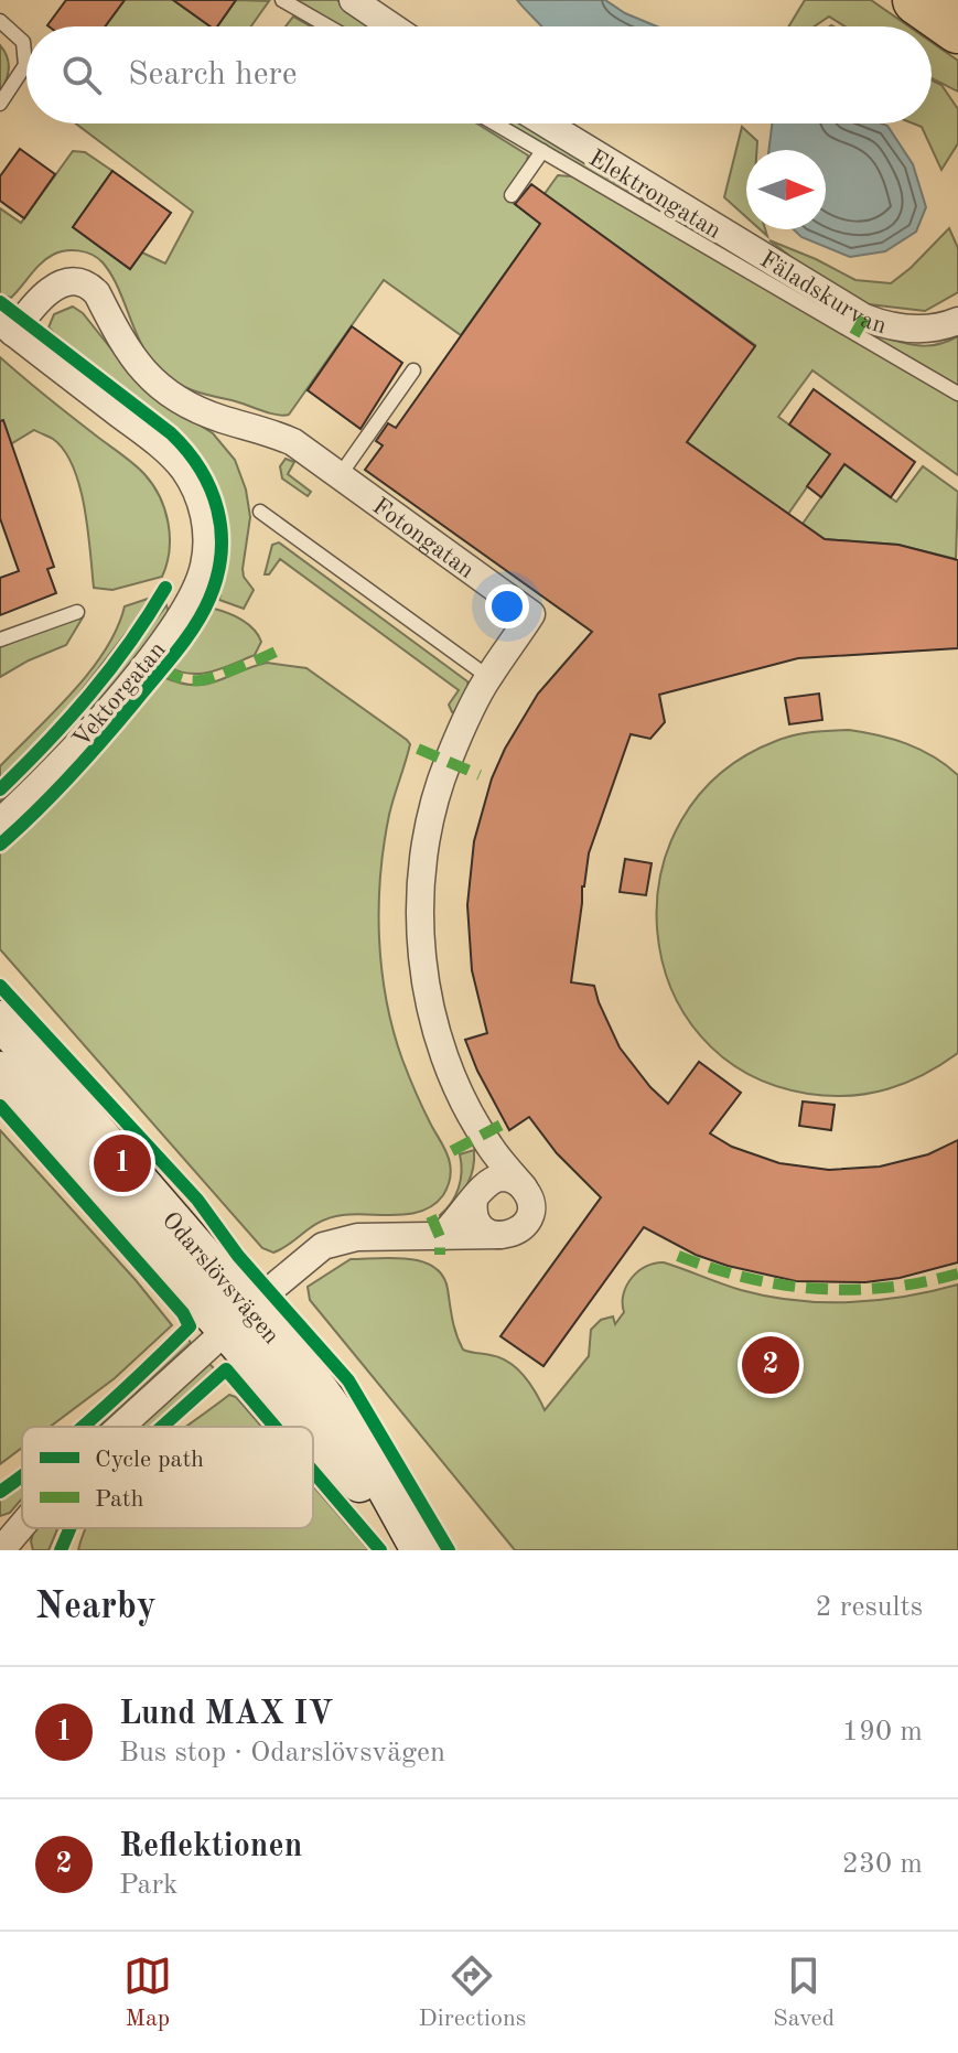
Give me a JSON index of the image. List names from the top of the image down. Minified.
{"streets":{"main road":["Odarslövsvägen"],"street":["Fäladskurvan","Fotongatan","Vektorgatan"],"lane":["Elektrongatan"]},"crossings":[["Fotongatan","Vektorgatan"]],"legend":["Cycle path","Path"],"north":"right","page":{"search":"Search here","pins":["1","2"],"heading":["Nearby","2 results"],"list":[{"mark":"1","name":"Lund MAX IV","note":"Bus stop · Odarslövsvägen","value":"190 m"},{"mark":"2","name":"Reflektionen","note":"Park","value":"230 m"}],"nav":["Map","Directions","Saved"]}}
